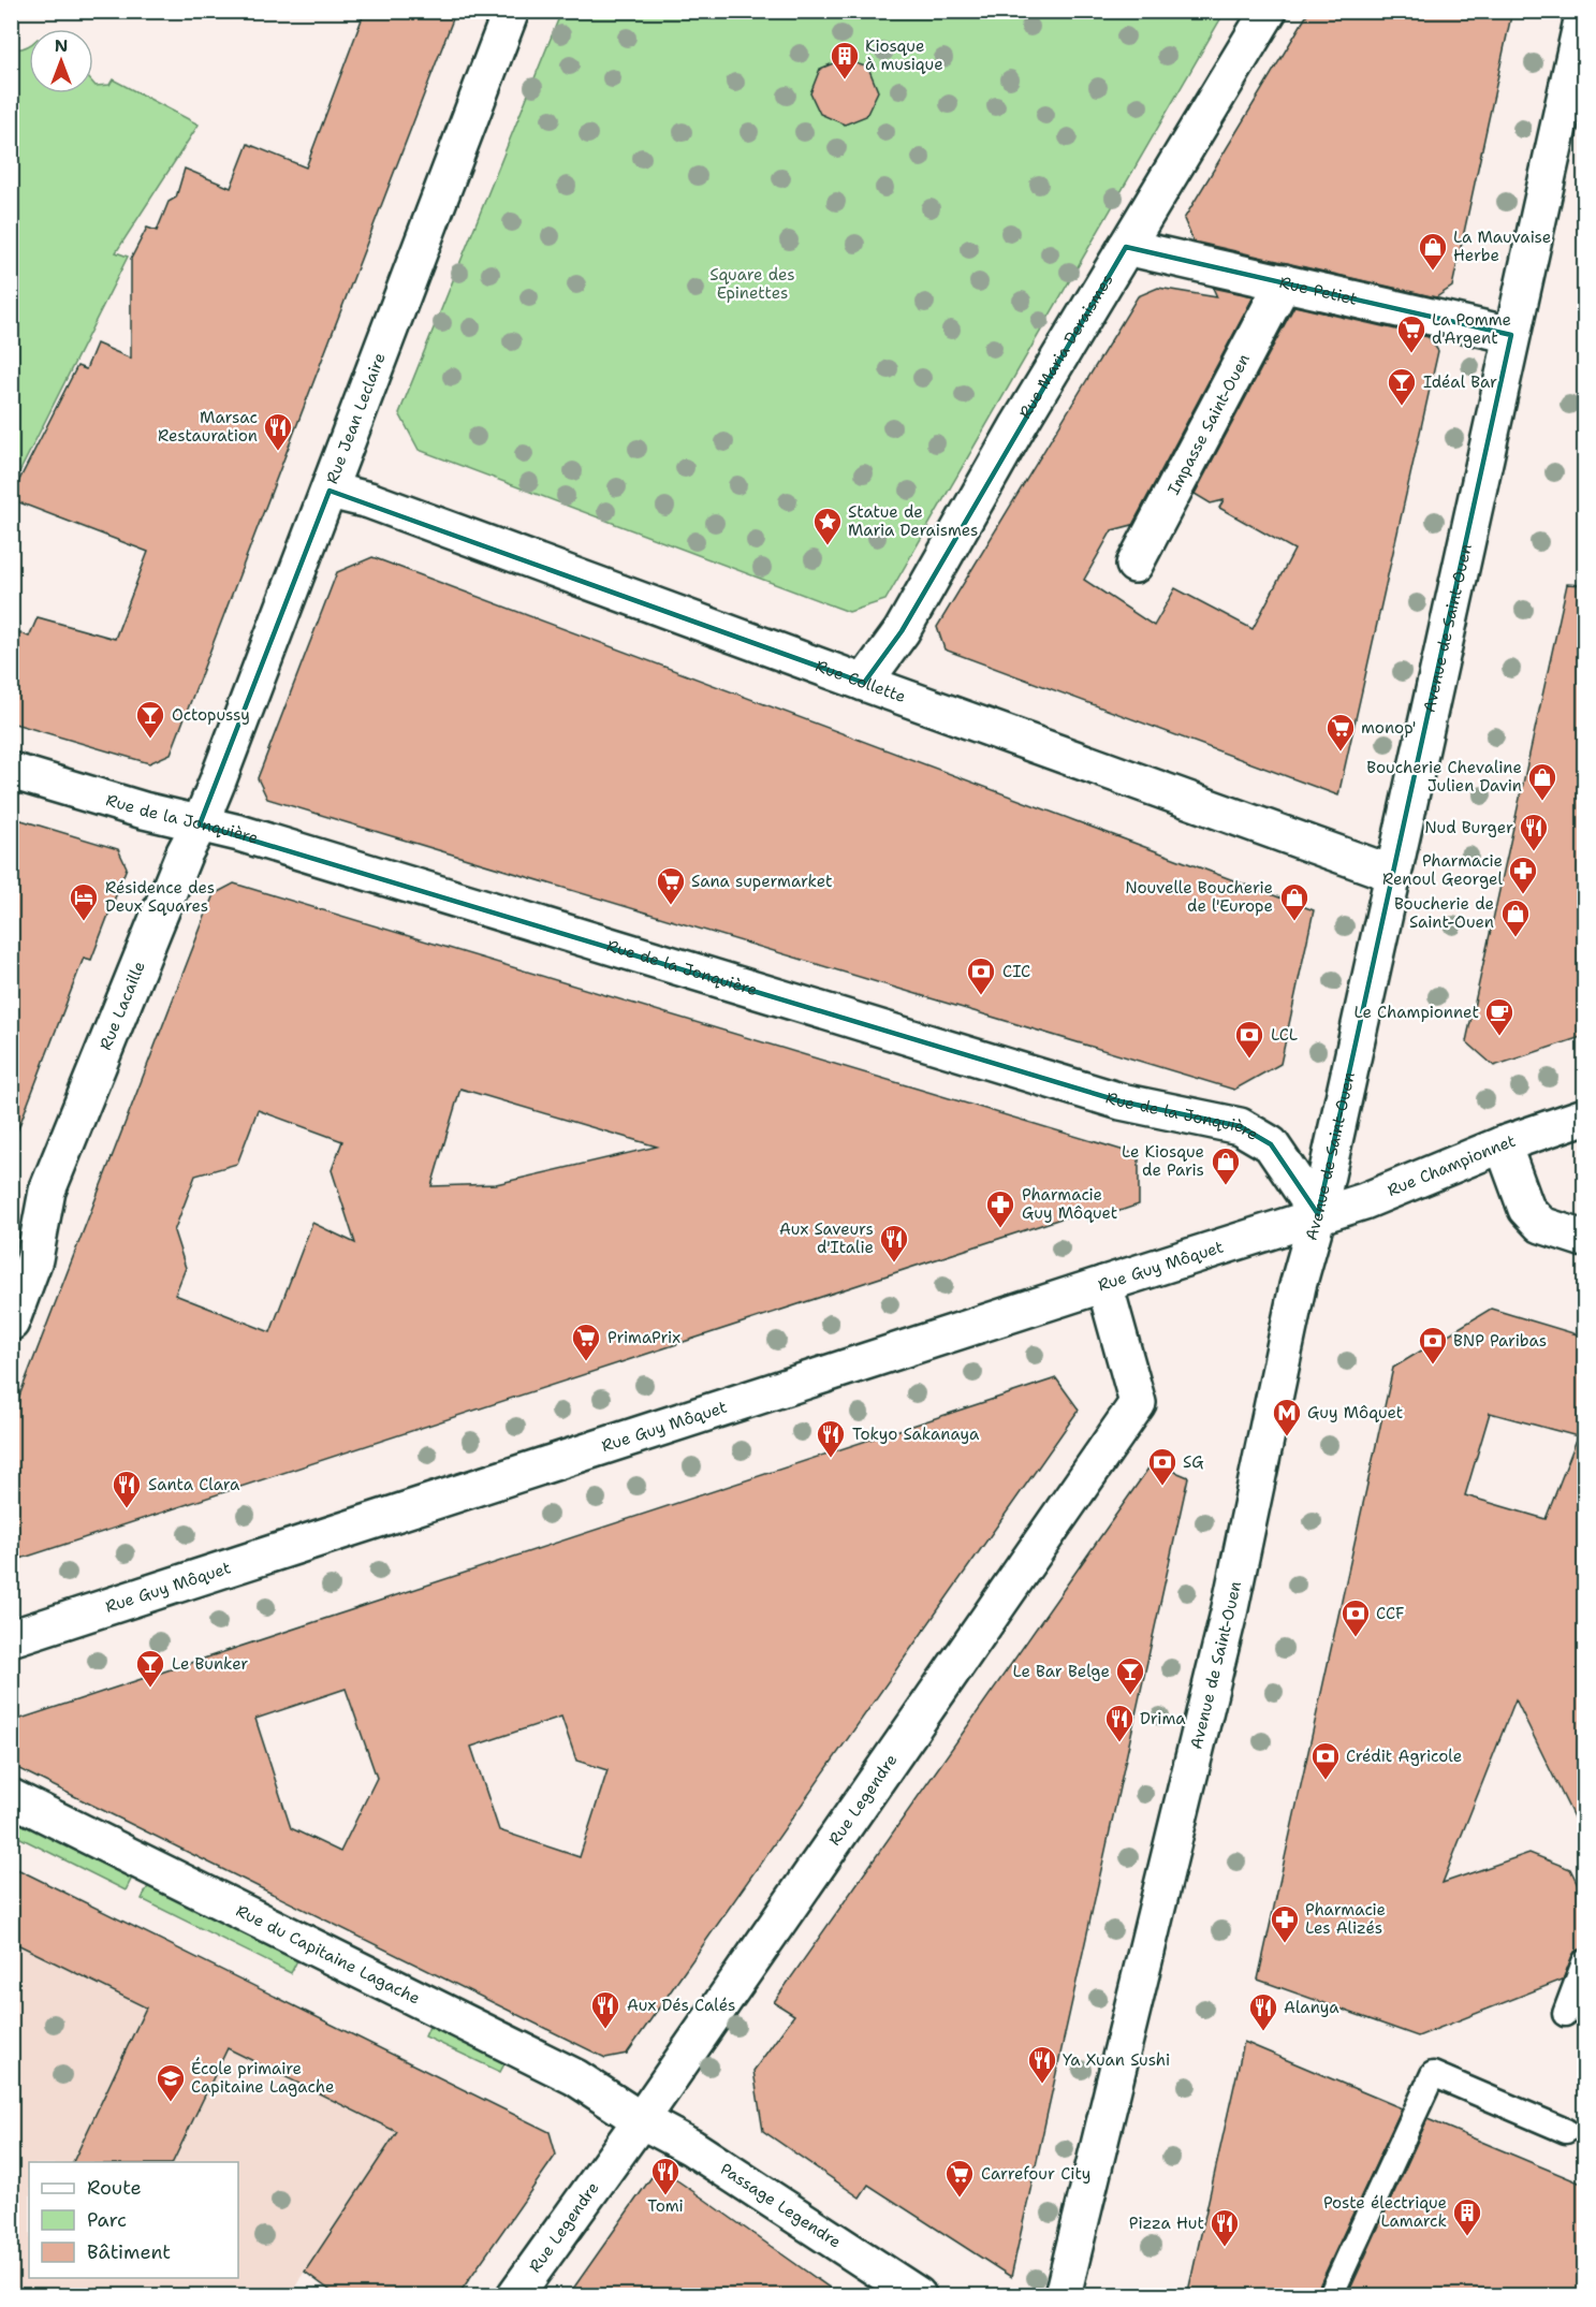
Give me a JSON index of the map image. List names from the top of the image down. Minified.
{"streets":{"street":["Rue Petiet","Rue Maria Deraismes","Rue Jean Leclaire","Impasse Saint-Ouen","Avenue de Saint-Ouen","Rue Collette","Rue de la Jonquière","Rue Lacaille","Rue Championnet","Rue Guy Môquet","Rue Legendre","Rue du Capitaine Lagache","Passage Legendre"]},"crossings":[["Rue Petiet","Rue Maria Deraismes"],["Rue Petiet","Impasse Saint-Ouen"],["Rue Petiet","Avenue de Saint-Ouen"],["Rue Maria Deraismes","Rue Collette"],["Rue Jean Leclaire","Rue Collette"],["Rue Jean Leclaire","Rue de la Jonquière"],["Rue Jean Leclaire","Rue Lacaille"],["Avenue de Saint-Ouen","Rue Collette"],["Avenue de Saint-Ouen","Rue de la Jonquière"],["Avenue de Saint-Ouen","Rue Championnet"],["Avenue de Saint-Ouen","Rue Guy Môquet"],["Rue de la Jonquière","Rue Lacaille"],["Rue de la Jonquière","Rue Championnet"],["Rue de la Jonquière","Rue Guy Môquet"],["Rue Championnet","Rue Guy Môquet"],["Rue Guy Môquet","Rue Legendre"],["Rue Legendre","Rue du Capitaine Lagache"],["Rue Legendre","Passage Legendre"],["Rue du Capitaine Lagache","Passage Legendre"]],"parks":["Square des Epinettes"],"places":{"building":["Kiosque à musique","Poste électrique Lamarck"],"shop":["La Mauvaise Herbe","Boucherie Chevaline Julien Davin","Nouvelle Boucherie de l'Europe","Boucherie de Saint-Ouen","Le Kiosque de Paris"],"supermarket":["La Pomme d'Argent","monop'","Sana supermarket","PrimaPrix","Carrefour City"],"bar":["Idéal Bar","Octopussy","Le Bunker","Le Bar Belge"],"restaurant":["Marsac Restauration","Nud Burger","Aux Saveurs d'Italie","Tokyo Sakanaya","Santa Clara","Drima","Aux Dés Calés","Alanya","Ya Xuan Sushi","Tomi","Pizza Hut"],"place":["Statue de Maria Deraismes"],"pharmacy":["Pharmacie Renoul Georgel","Pharmacie Guy Môquet","Pharmacie Les Alizés"],"hotel":["Résidence des Deux Squares"],"bank":["CIC","LCL","BNP Paribas","SG","CCF","Crédit Agricole"],"cafe":["Le Championnet"],"metro station":["Guy Môquet"],"school or university":["École primaire Capitaine Lagache"]},"legend":["Route","Parc","Bâtiment"],"north":"top"}
